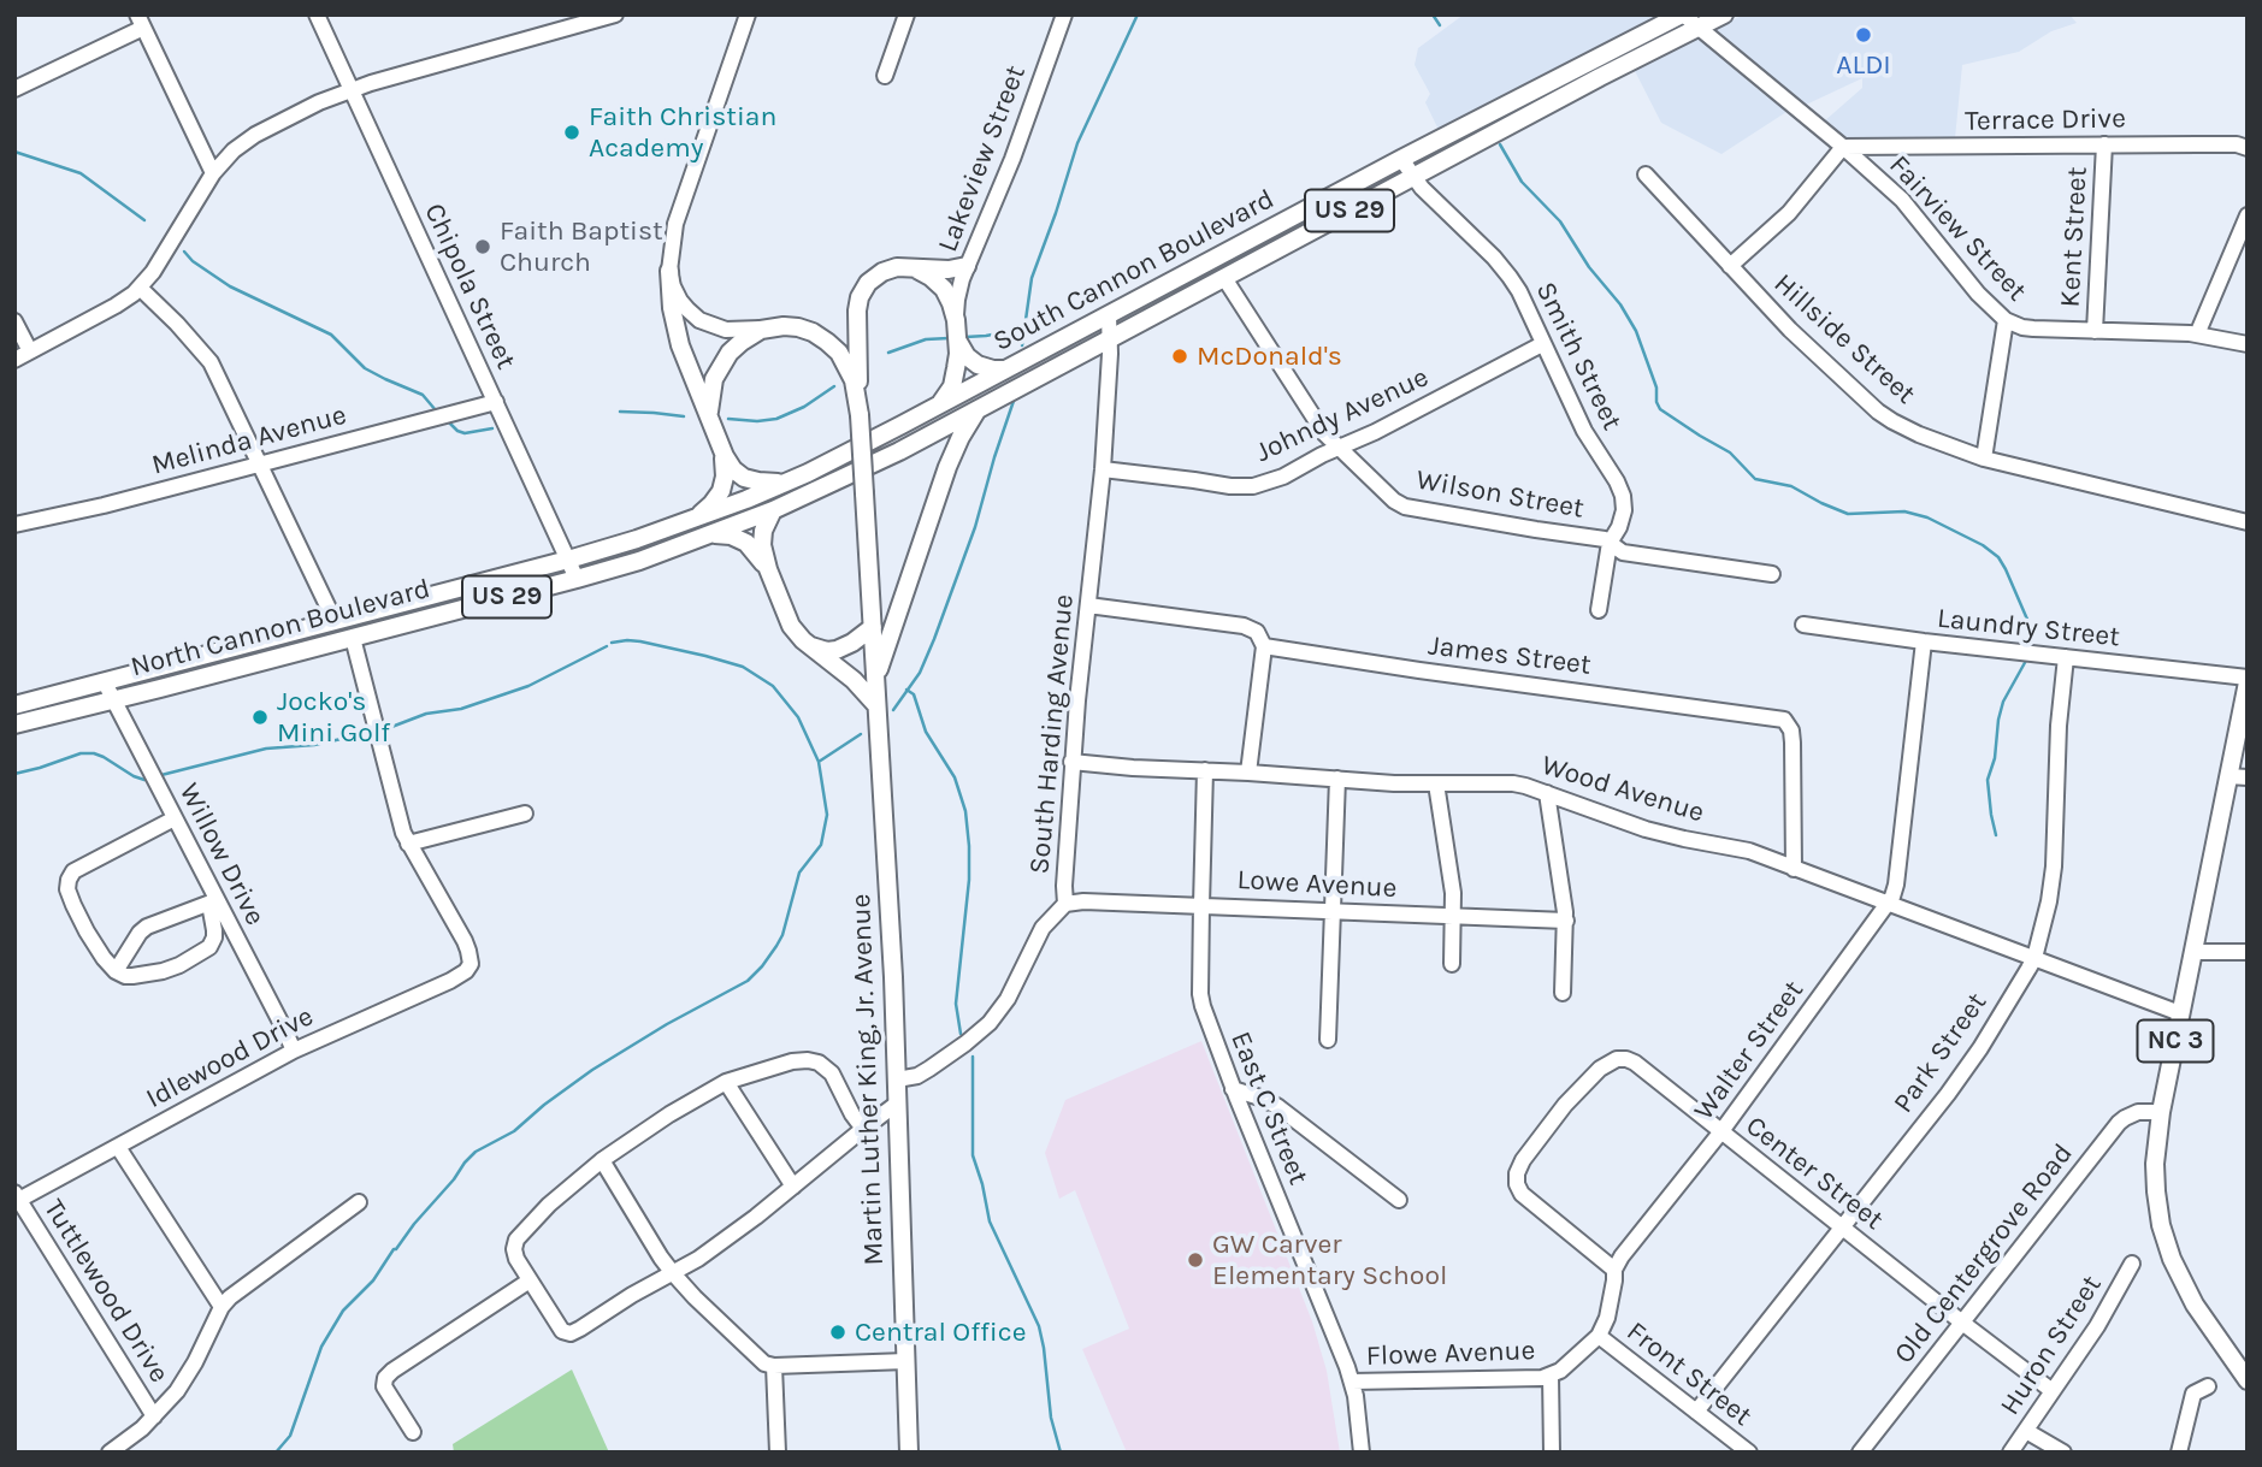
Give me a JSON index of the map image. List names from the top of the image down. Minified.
{"streets":{"main road":["US 29","South Cannon Boulevard","North Cannon Boulevard","NC 3","Martin Luther King, Jr. Avenue"],"street":["Terrace Drive","Lakeview Street","Fairview Street","Kent Street","Chipola Street","Hillside Street","Smith Street","Johndy Avenue","Melinda Avenue","Wilson Street","Laundry Street","James Street","South Harding Avenue","Wood Avenue","Willow Drive","Lowe Avenue","Walter Street","Park Street","Idlewood Drive","East C Street","Center Street","Old Centergrove Road","Tuttlewood Drive","Huron Street","Flowe Avenue","Front Street"]},"crossings":[["Terrace Drive","Fairview Street"],["Terrace Drive","Kent Street"],["Fairview Street","Kent Street"],["Fairview Street","South Cannon Boulevard"],["South Cannon Boulevard","Smith Street"],["South Cannon Boulevard","Wilson Street"],["South Cannon Boulevard","North Cannon Boulevard"],["South Cannon Boulevard","South Harding Avenue"],["Chipola Street","Melinda Avenue"],["Chipola Street","North Cannon Boulevard"],["Smith Street","Johndy Avenue"],["Smith Street","Wilson Street"],["Johndy Avenue","Wilson Street"],["Johndy Avenue","South Harding Avenue"],["North Cannon Boulevard","Willow Drive"],["Laundry Street","NC 3"],["Laundry Street","Walter Street"],["Laundry Street","Park Street"],["James Street","South Harding Avenue"],["James Street","Wood Avenue"],["South Harding Avenue","Wood Avenue"],["South Harding Avenue","Lowe Avenue"],["South Harding Avenue","Martin Luther King, Jr. Avenue"],["Wood Avenue","NC 3"],["Wood Avenue","Walter Street"],["Wood Avenue","Park Street"],["Wood Avenue","East C Street"],["Willow Drive","Idlewood Drive"],["Lowe Avenue","East C Street"],["NC 3","Old Centergrove Road"],["Walter Street","Center Street"],["Walter Street","Flowe Avenue"],["Walter Street","Front Street"],["Park Street","Center Street"],["Park Street","Front Street"],["Idlewood Drive","Tuttlewood Drive"],["East C Street","Flowe Avenue"],["Center Street","Old Centergrove Road"],["Center Street","Huron Street"]],"places":["ALDI","Faith Christian Academy","Faith Baptist Church","McDonald's","Jocko's Mini Golf","GW Carver Elementary School","Central Office"]}
